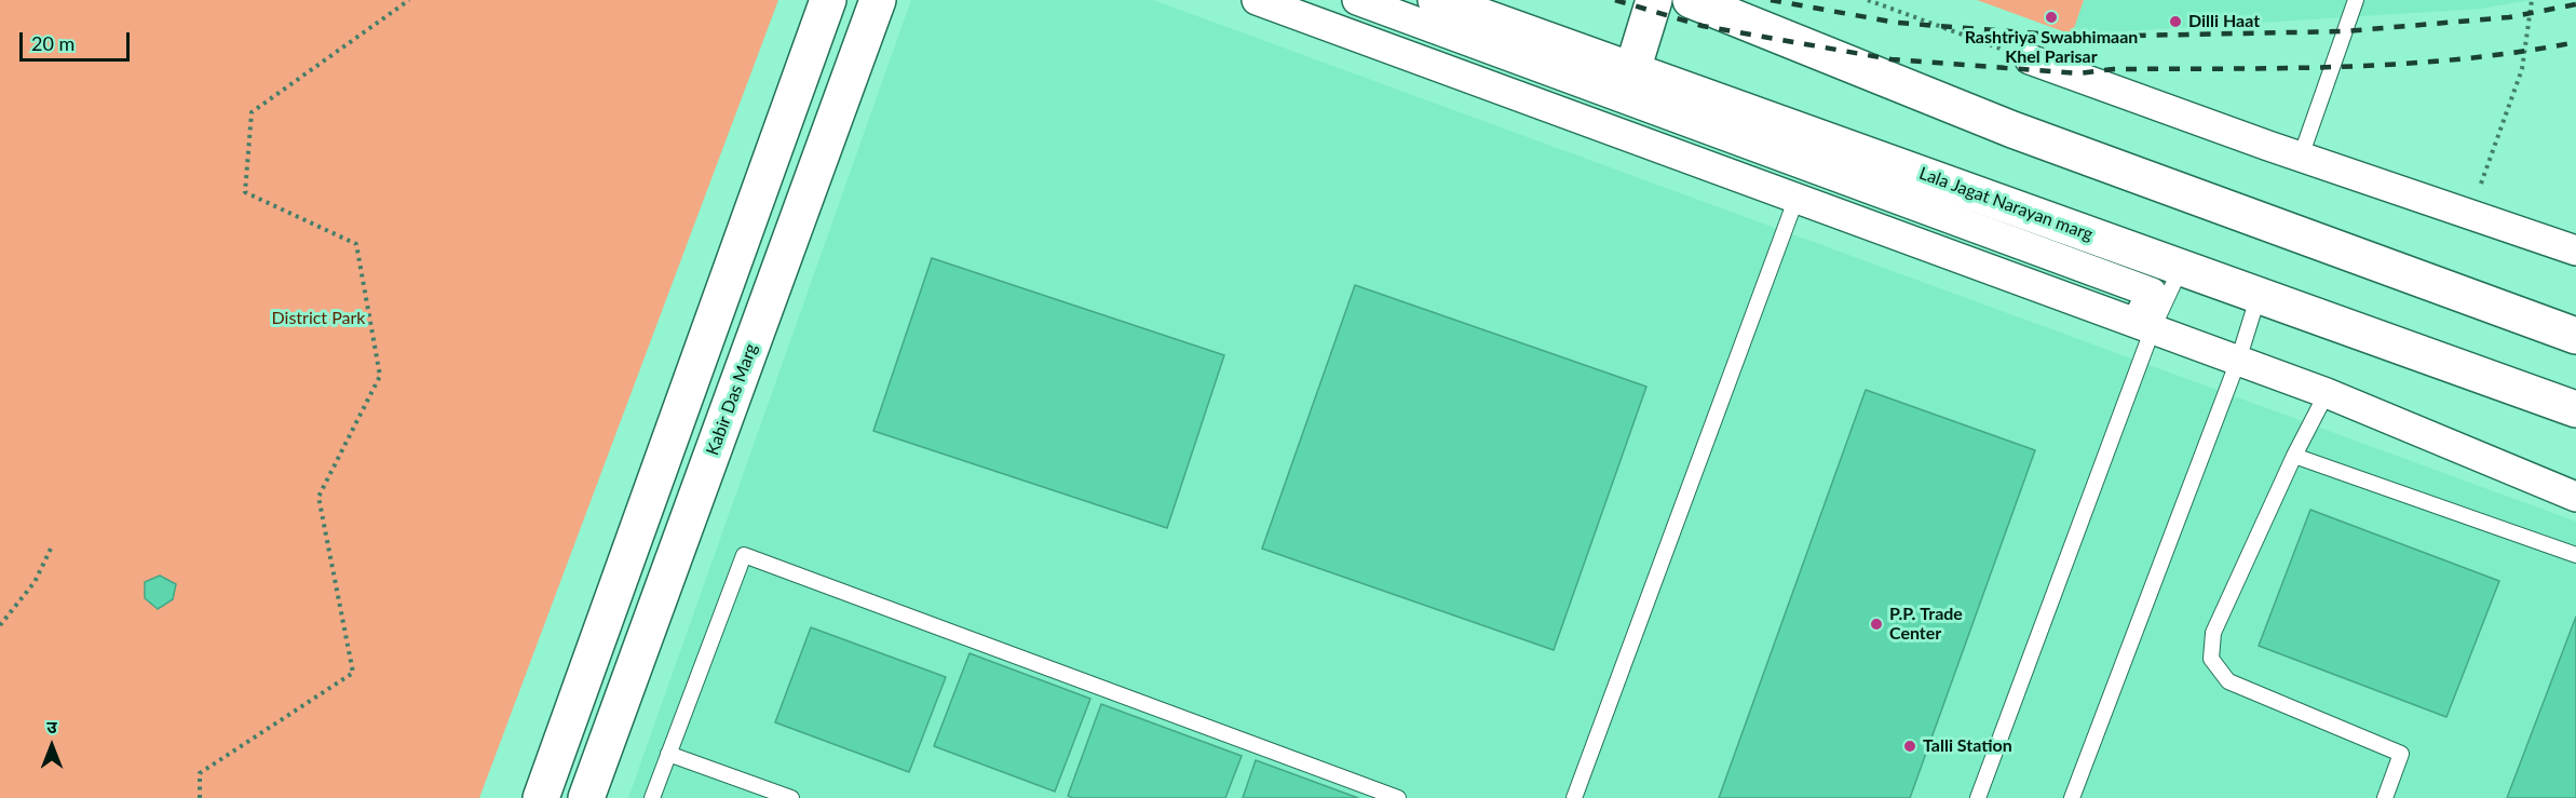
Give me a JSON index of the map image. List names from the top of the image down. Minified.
{"streets":{"main road":["Lala Jagat Narayan marg","Kabir Das Marg"]},"parks":["District Park"],"places":["Rashtriya Swabhimaan Khel Parisar","Dilli Haat","P.P. Trade Center","Talli Station"],"scale_bar":"20 m","north":"top"}
